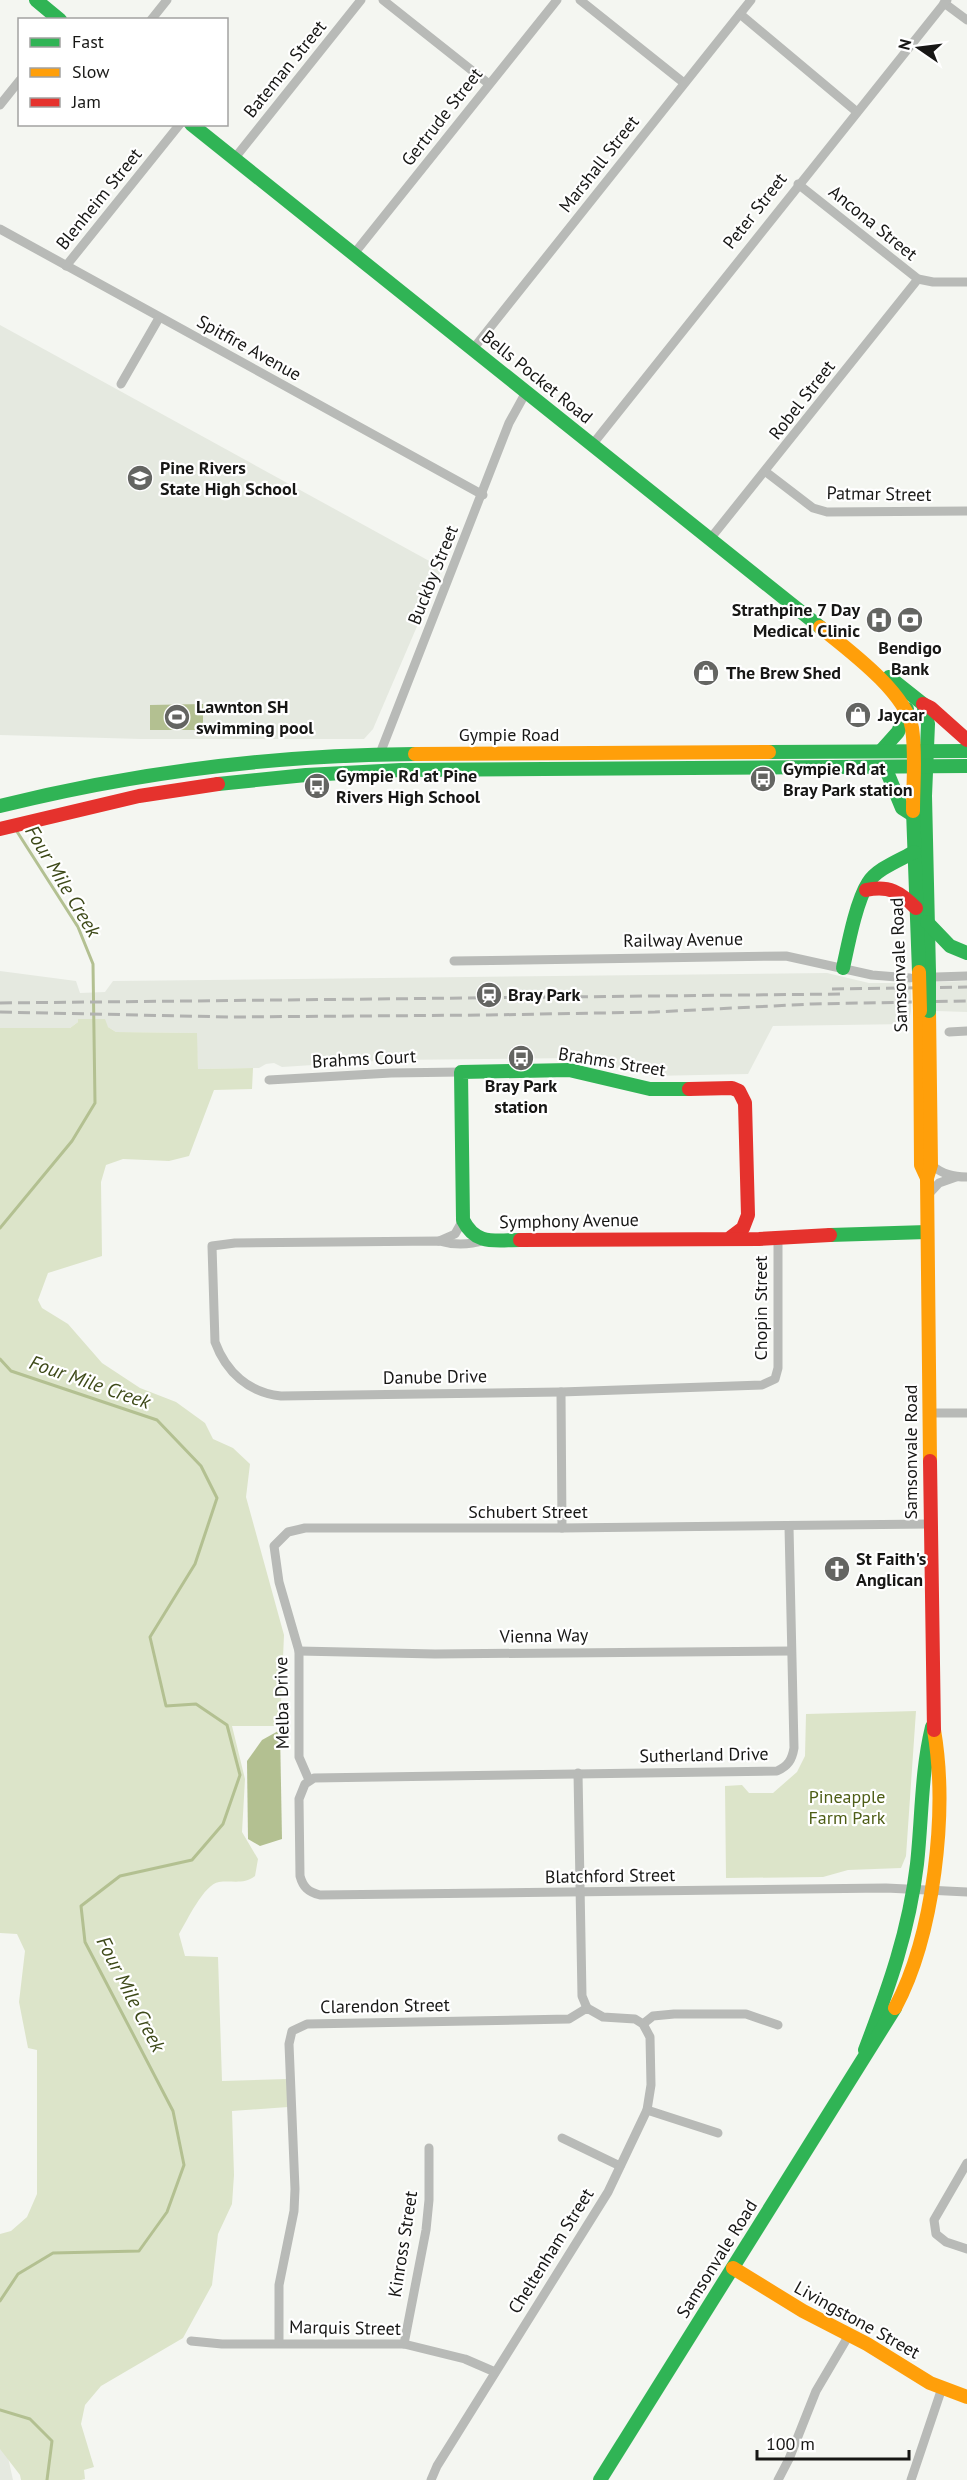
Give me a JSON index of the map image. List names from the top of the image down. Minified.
{"streets":{"main road":["Bells Pocket Road","Gympie Road","Samsonvale Road","Brahms Street","Symphony Avenue","Livingstone Street"],"street":["Bateman Street","Gertrude Street","Marshall Street","Blenheim Street","Peter Street","Ancona Street","Spitfire Avenue","Robel Street","Patmar Street","Buckby Street","Railway Avenue","Brahms Court","Chopin Street","Danube Drive","Schubert Street","Vienna Way","Melba Drive","Sutherland Drive","Blatchford Street","Clarendon Street","Kinross Street","Cheltenham Street","Marquis Street"]},"crossings":[["Bateman Street","Bells Pocket Road"],["Gertrude Street","Bells Pocket Road"],["Marshall Street","Bells Pocket Road"],["Blenheim Street","Spitfire Avenue"],["Peter Street","Ancona Street"],["Peter Street","Bells Pocket Road"],["Ancona Street","Robel Street"],["Spitfire Avenue","Buckby Street"],["Bells Pocket Road","Robel Street"],["Bells Pocket Road","Buckby Street"],["Robel Street","Patmar Street"],["Buckby Street","Gympie Road"],["Gympie Road","Samsonvale Road"],["Railway Avenue","Samsonvale Road"],["Samsonvale Road","Symphony Avenue"],["Samsonvale Road","Blatchford Street"],["Samsonvale Road","Livingstone Street"],["Brahms Court","Brahms Street"],["Symphony Avenue","Chopin Street"],["Symphony Avenue","Danube Drive"],["Chopin Street","Danube Drive"],["Schubert Street","Melba Drive"],["Schubert Street","Sutherland Drive"],["Vienna Way","Melba Drive"],["Vienna Way","Sutherland Drive"],["Melba Drive","Sutherland Drive"],["Melba Drive","Blatchford Street"],["Sutherland Drive","Blatchford Street"],["Clarendon Street","Marquis Street"],["Kinross Street","Marquis Street"],["Cheltenham Street","Marquis Street"]],"water":["Four Mile Creek"],"parks":["Pineapple Farm Park"],"places":{"school or university":["Pine Rivers State High School"],"hospital":["Strathpine 7 Day Medical Clinic"],"bank":["Bendigo Bank"],"shop":["The Brew Shed","Jaycar"],"sports":["Lawnton SH swimming pool"],"bus stop":["Gympie Rd at Bray Park station","Gympie Rd at Pine Rivers High School","Bray Park station"],"station":["Bray Park"],"church":["St Faith's Anglican"]},"legend":["Fast","Slow","Jam"],"scale_bar":"100 m","north":"left"}
